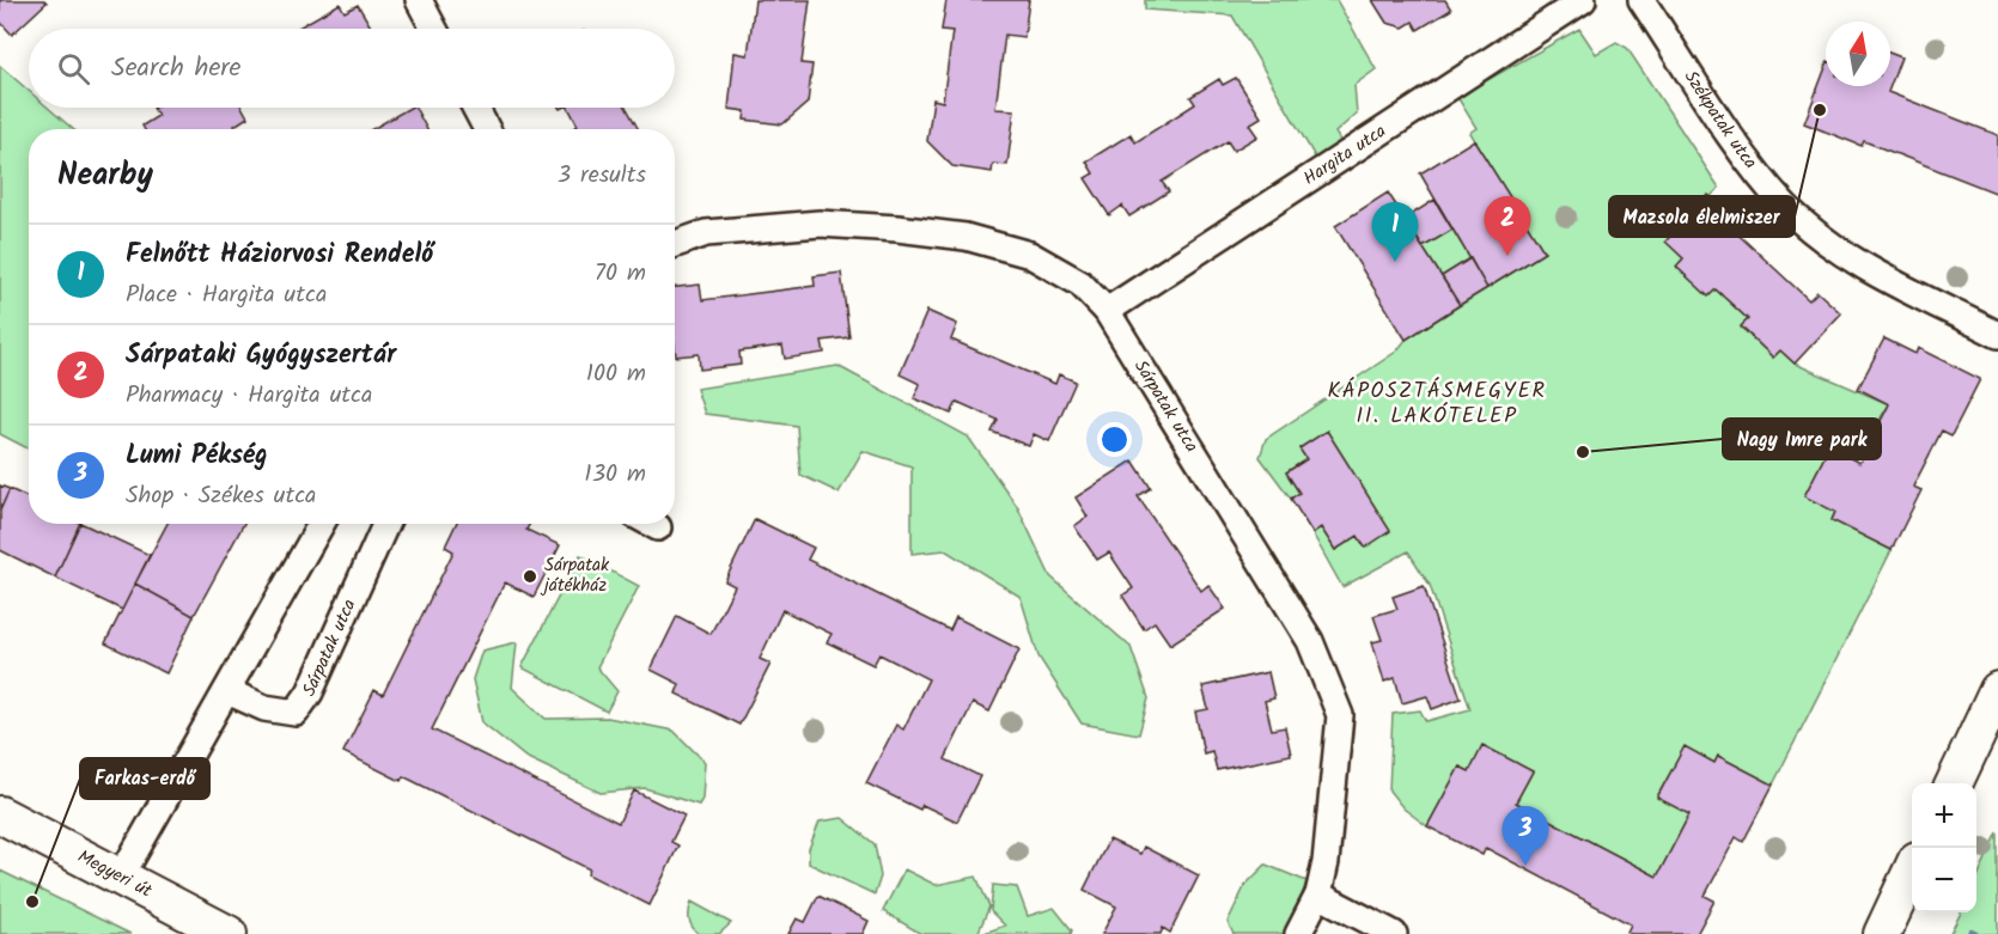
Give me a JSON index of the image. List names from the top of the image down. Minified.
{"streets":{"main road":["Megyeri út"],"street":["Székpatak utca","Hargita utca","Sárpatak utca"]},"crossings":[["Hargita utca","Sárpatak utca"]],"districts":["KÁPOSZTÁSMEGYER II. LAKÓTELEP"],"places":["Mazsola élelmiszer","Nagy Imre park","Sárpatak játékház","Farkas-erdő"],"north":"top","page":{"search":"Search here","heading":["Nearby","3 results"],"pins":["2","1","3"],"list":[{"mark":"1","name":"Felnőtt Háziorvosi Rendelő","note":"Place · Hargita utca","value":"70 m"},{"mark":"2","name":"Sárpataki Gyógyszertár","note":"Pharmacy · Hargita utca","value":"100 m"},{"mark":"3","name":"Lumi Pékség","note":"Shop · Székes utca","value":"130 m"}],"map_buttons":["+","−"]}}
